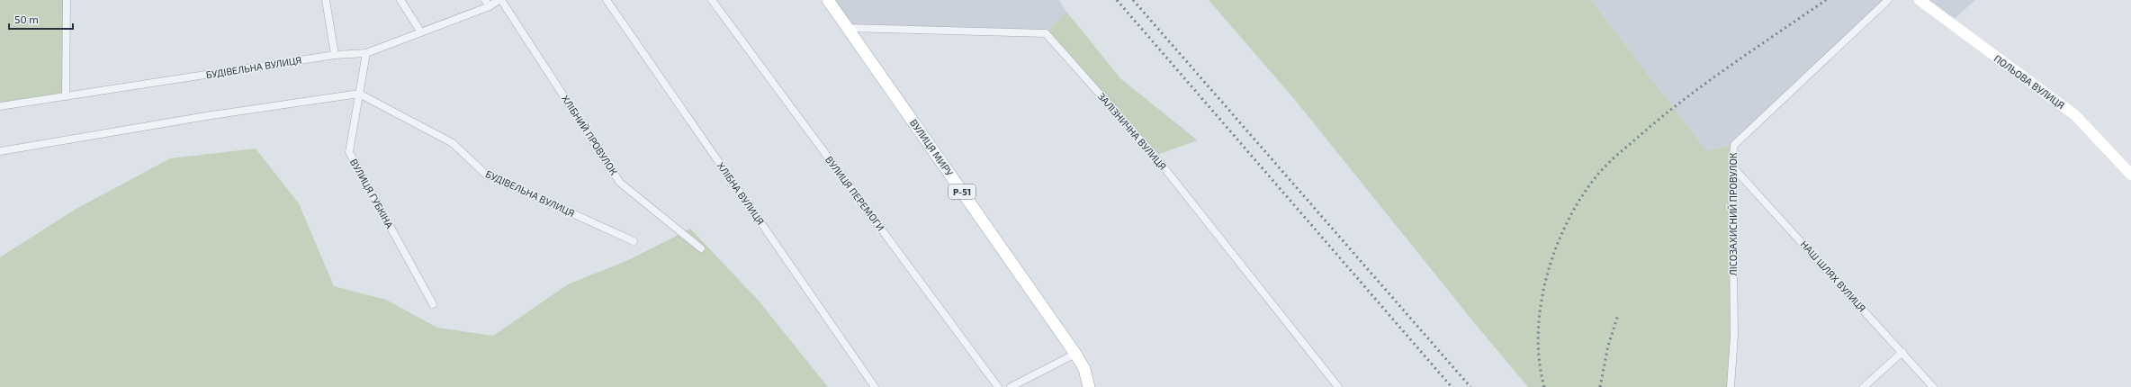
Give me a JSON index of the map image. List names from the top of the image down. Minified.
{"streets":{"main road":["ПОЛЬОВА ВУЛИЦЯ","ВУЛИЦЯ МИРУ","Р-51"],"street":["БУДІВЕЛЬНА ВУЛИЦЯ","ЗАЛІЗНИЧНА ВУЛИЦЯ","ХЛІБНИЙ ПРОВУЛОК","ВУЛИЦЯ ГУБКІНА","ХЛІБНА ВУЛИЦЯ","ВУЛИЦЯ ПЕРЕМОГИ","ЛІСОЗАХИСНИЙ ПРОВУЛОК","НАШ ШЛЯХ ВУЛИЦЯ"]},"crossings":[["БУДІВЕЛЬНА ВУЛИЦЯ","ХЛІБНИЙ ПРОВУЛОК"],["БУДІВЕЛЬНА ВУЛИЦЯ","ВУЛИЦЯ ГУБКІНА"],["ЗАЛІЗНИЧНА ВУЛИЦЯ","ВУЛИЦЯ МИРУ"],["ЛІСОЗАХИСНИЙ ПРОВУЛОК","НАШ ШЛЯХ ВУЛИЦЯ"]],"scale_bar":"50 m"}
